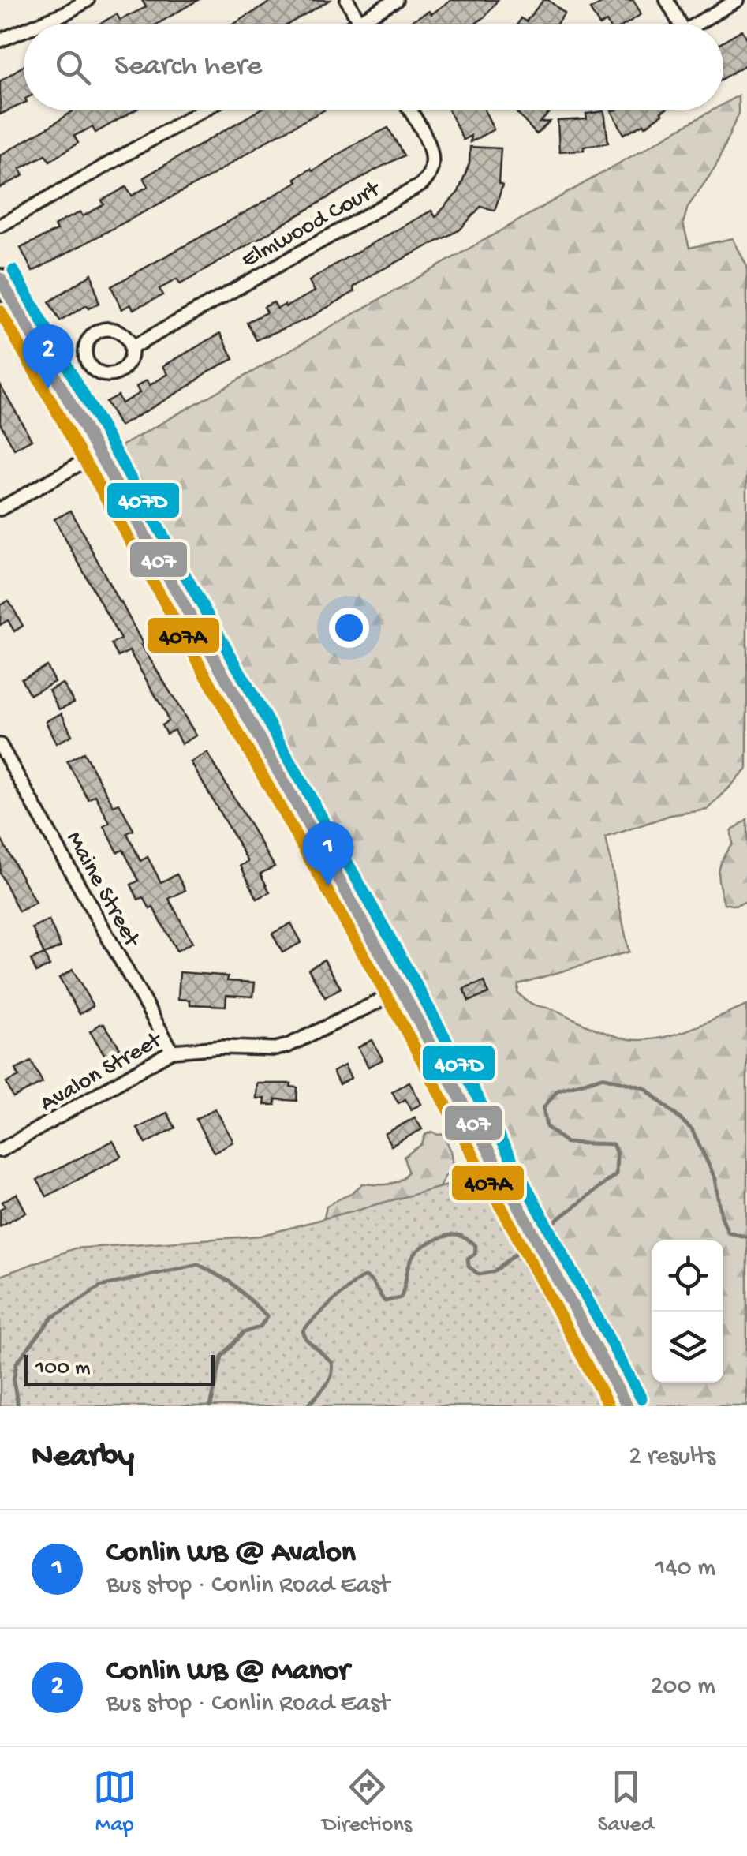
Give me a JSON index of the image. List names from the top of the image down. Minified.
{"streets":{"street":["Elmwood Court","Maine Street","Avalon Street"]},"crossings":[["Maine Street","Avalon Street"]],"lines":["transit line 407D","transit line 407","transit line 407A"],"scale_bar":"100 m","page":{"search":"Search here","pins":["2","1"],"scale":"100 m","heading":["Nearby","2 results"],"list":[{"mark":"1","name":"Conlin WB @ Avalon","note":"Bus stop · Conlin Road East","value":"140 m"},{"mark":"2","name":"Conlin WB @ Manor","note":"Bus stop · Conlin Road East","value":"200 m"}],"nav":["Map","Directions","Saved"]}}
